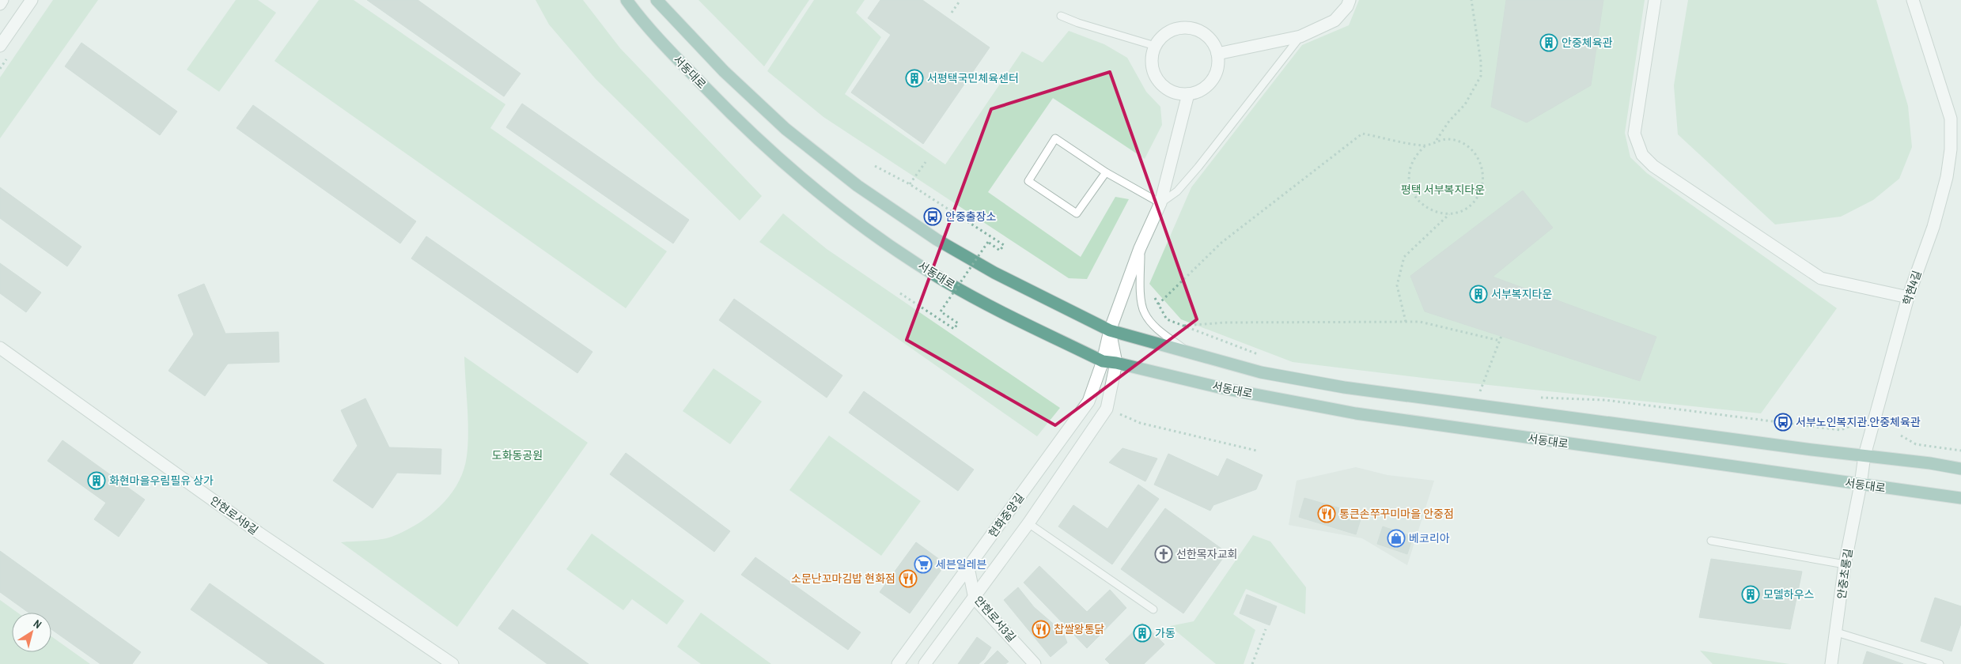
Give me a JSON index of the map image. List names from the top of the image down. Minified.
{"streets":{"main road":["서동대로"],"street":["학현4길","안현로서9길","현화중앙길","안중초롱길","안현로서3길"]},"crossings":[["서동대로","학현4길"],["서동대로","현화중앙길"],["서동대로","안중초롱길"],["학현4길","안중초롱길"],["현화중앙길","안현로서3길"]],"parks":["평택 서부복지타운","도화동공원"],"places":{"building":["안중체육관","서평택국민체육센터","서부복지타운","화현마을우림필유 상가","모델하우스","가동"],"bus stop":["안중출장소","서부노인복지관.안중체육관"],"restaurant":["통큰손쭈꾸미마을 안중점","소문난꼬마김밥 현화점","찹쌀왕통닭"],"shop":["베코리아"],"church":["선한목자교회"],"supermarket":["세븐일레븐"]},"north":"top right"}
